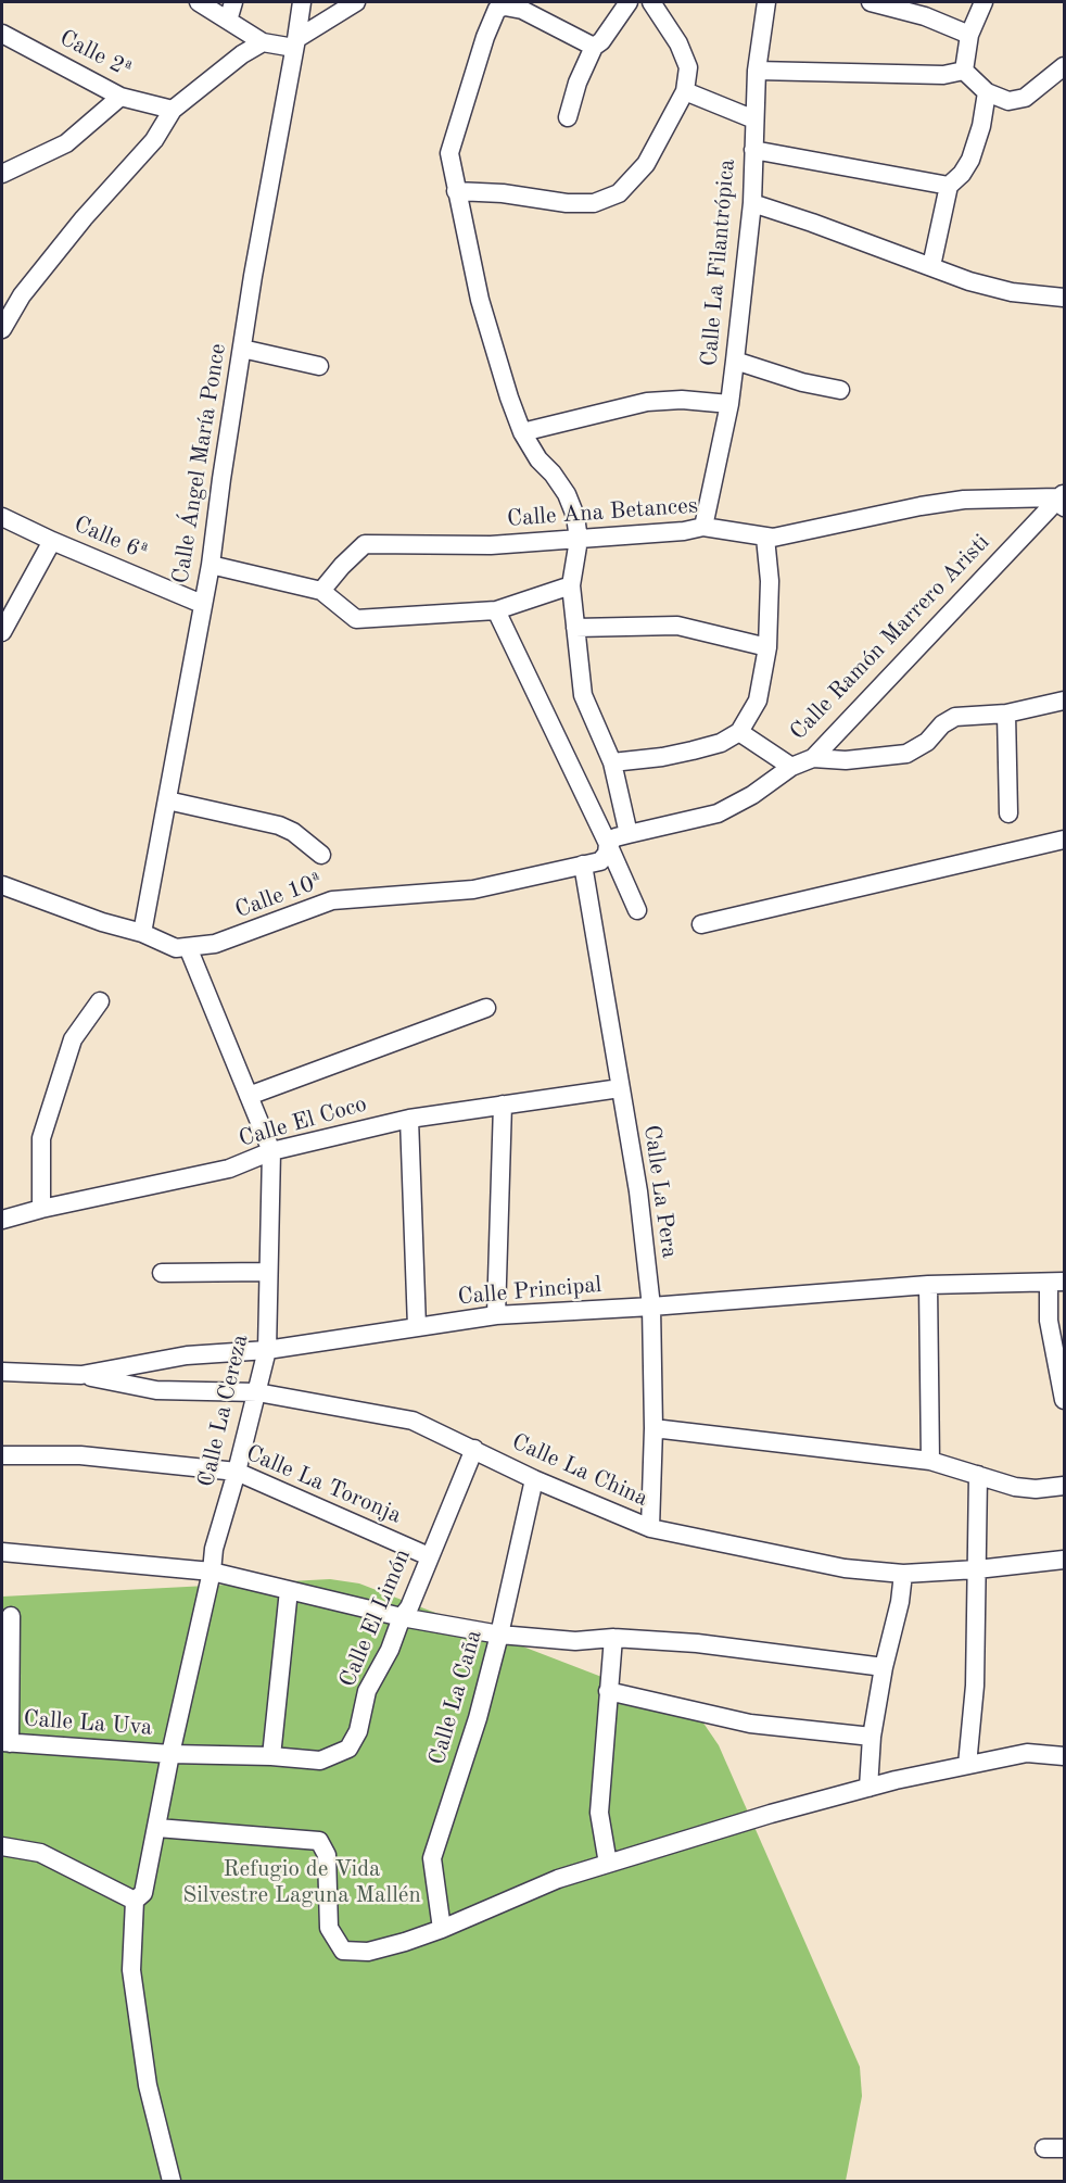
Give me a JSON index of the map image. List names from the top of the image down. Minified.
{"streets":{"street":["Calle 2ª","Calle La Filantrópica","Calle Ángel María Ponce","Calle Ana Betances","Calle 6ª","Calle Ramón Marrero Aristi","Calle 10ª","Calle El Coco","Calle La Pera","Calle Principal","Calle La Cereza","Calle La China","Calle La Toronja","Calle El Limón","Calle La Caña","Calle La Uva"]},"crossings":[["Calle La Filantrópica","Calle Ana Betances"],["Calle Ángel María Ponce","Calle 6ª"],["Calle Ángel María Ponce","Calle 10ª"],["Calle Ana Betances","Calle Ramón Marrero Aristi"],["Calle Ramón Marrero Aristi","Calle 10ª"],["Calle 10ª","Calle La Pera"],["Calle 10ª","Calle La Cereza"],["Calle El Coco","Calle La Pera"],["Calle El Coco","Calle La Cereza"],["Calle La Pera","Calle Principal"],["Calle La Pera","Calle La China"],["Calle Principal","Calle La Cereza"],["Calle Principal","Calle La China"],["Calle La Cereza","Calle La China"],["Calle La Cereza","Calle La Toronja"],["Calle La Cereza","Calle El Limón"],["Calle La Cereza","Calle La Uva"],["Calle La China","Calle El Limón"],["Calle La China","Calle La Caña"],["Calle La Toronja","Calle El Limón"],["Calle El Limón","Calle La Uva"]],"parks":["Refugio de Vida Silvestre Laguna Mallén"]}
